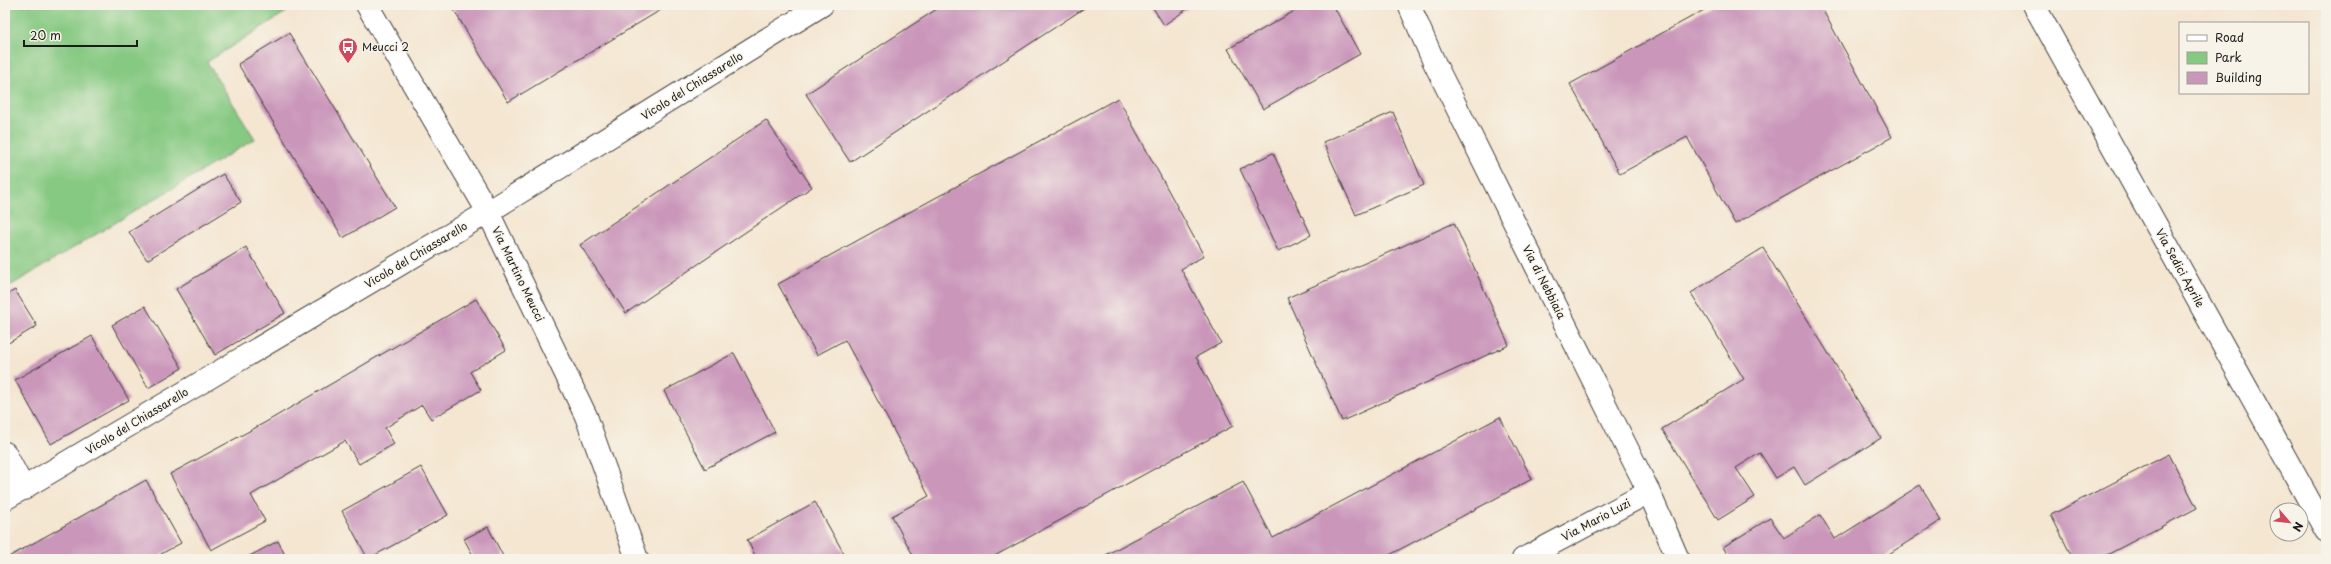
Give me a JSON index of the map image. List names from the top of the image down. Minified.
{"streets":{"street":["Vicolo del Chiassarello","Via Sedici Aprile","Via Martino Meucci","Via di Nebbiaia","Via Mario Luzi"]},"crossings":[["Vicolo del Chiassarello","Via Martino Meucci"],["Via di Nebbiaia","Via Mario Luzi"]],"places":{"bus stop":["Meucci 2"]},"legend":["Road","Park","Building"],"scale_bar":"20 m","north":"bottom right"}
